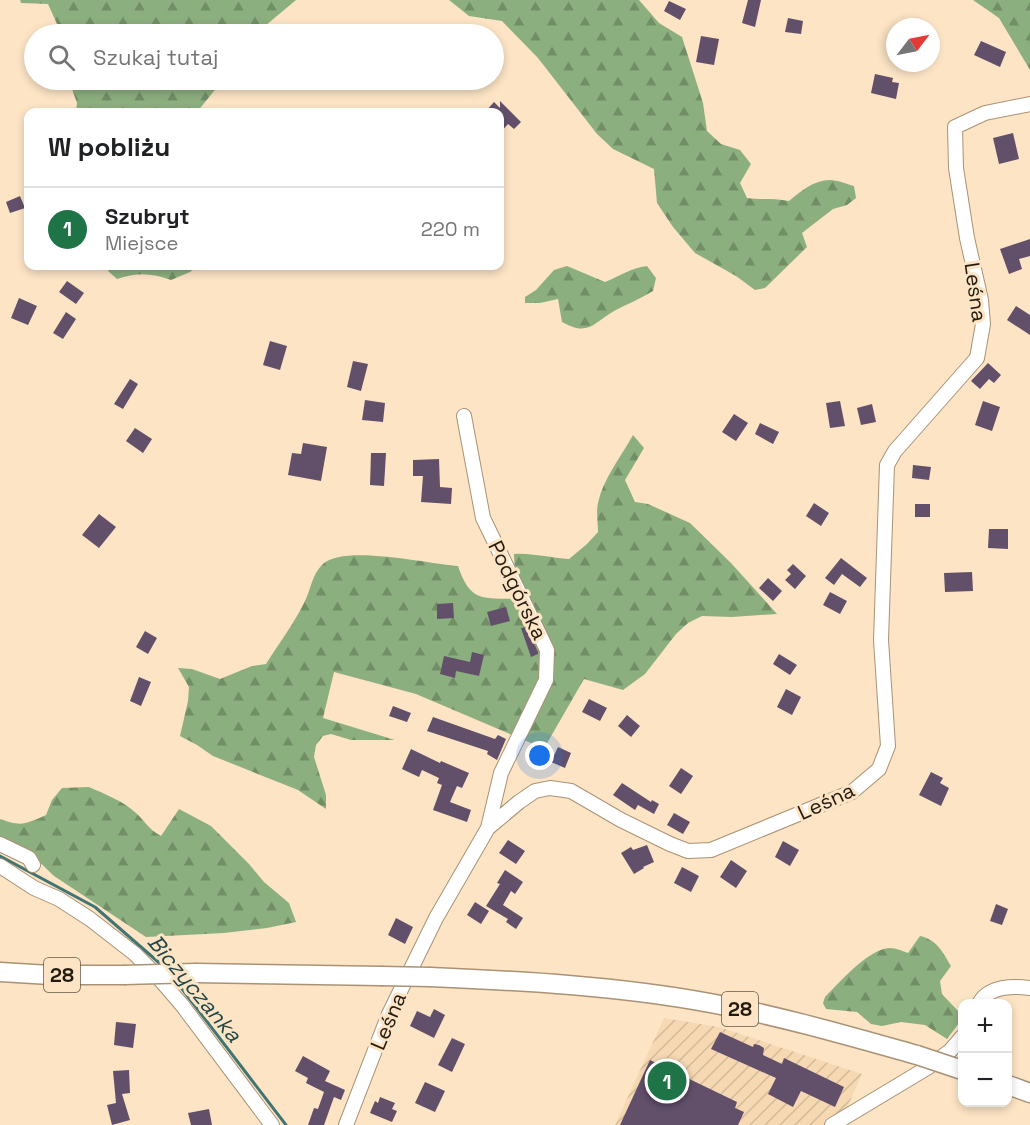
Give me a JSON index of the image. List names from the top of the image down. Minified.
{"streets":{"main road":["28"],"street":["Leśna","Podgórska"]},"crossings":[["Leśna","Podgórska"]],"water":["Biczyczanka"],"north":"top right","page":{"search":"Szukaj tutaj","heading":"W pobliżu","list":[{"mark":"1","name":"Szubryt","note":"Miejsce","value":"220 m"}],"map_buttons":["+","−"],"pins":"1"}}
